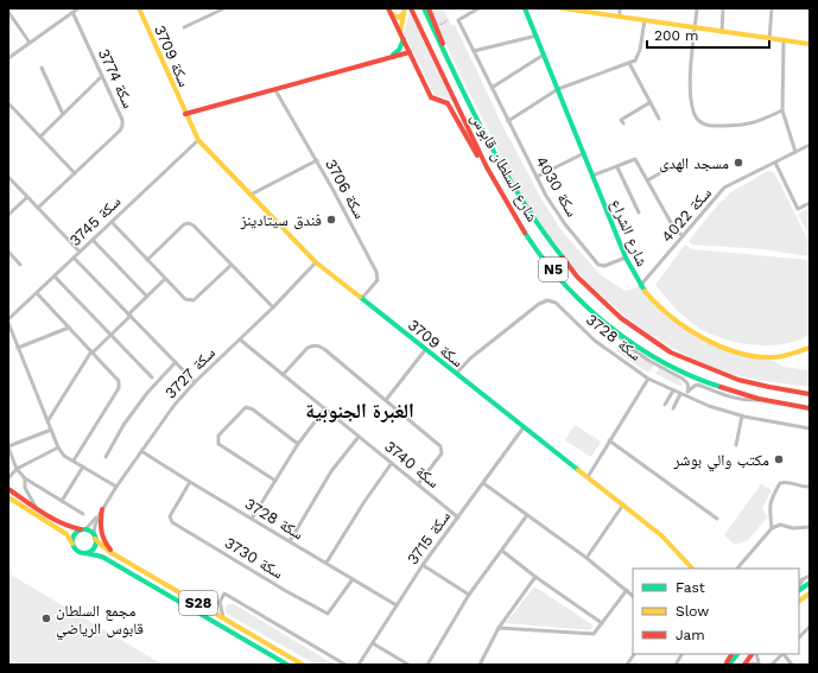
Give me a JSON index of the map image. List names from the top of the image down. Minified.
{"streets":{"main road":["سكة 3709","شارع السلطان قابوس","شارع الشراع","N5","S28"],"street":["سكة 3774","سكة 4030","سكة 3706","سكة 4022","سكة 3745","سكة 3728","سكة 3727","سكة 3740","سكة 3715","سكة 3730"]},"crossings":[["سكة 3709","سكة 3706"],["سكة 3709","سكة 3745"],["سكة 3709","سكة 3728"],["سكة 3709","سكة 3727"],["سكة 3709","سكة 3715"],["سكة 4030","شارع الشراع"],["سكة 4022","شارع الشراع"],["سكة 3728","سكة 3727"],["سكة 3728","سكة 3715"],["سكة 3728","سكة 3730"],["سكة 3727","سكة 3740"],["سكة 3727","S28"],["سكة 3740","سكة 3715"]],"districts":["الغبرة الجنوبية"],"places":["مسجد الهدى","فندق سيتادينز","مكتب والي بوشر","مجمع السلطان قابوس الرياضي"],"legend":["Fast","Slow","Jam"],"scale_bar":"200 m"}
